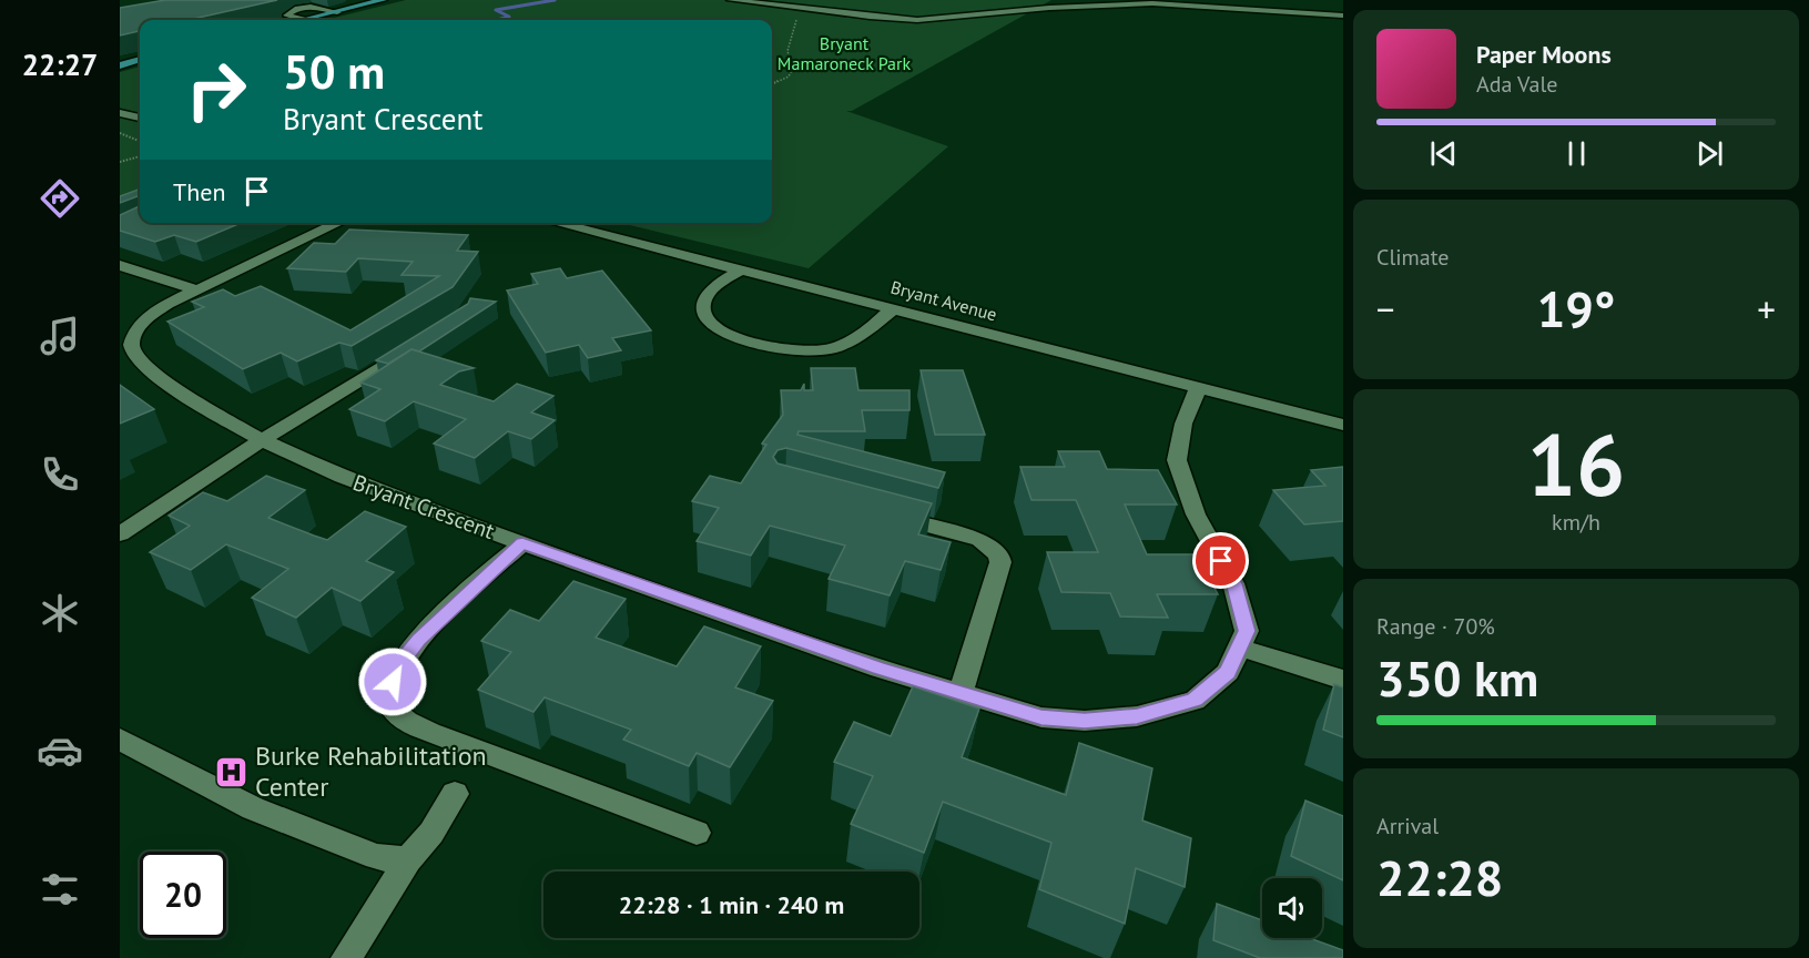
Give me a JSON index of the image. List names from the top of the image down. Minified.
{"streets":{"street":["Bryant Avenue","Bryant Crescent"]},"crossings":[["Bryant Avenue","Bryant Crescent"]],"parks":["Bryant Mamaroneck Park"],"places":{"hospital":["Burke Rehabilitation Center"]},"page":{"tabs":"22:27","turn":["50 m","Bryant Crescent"],"song":["Paper Moons","Ada Vale"],"then":"Then","tile":["Climate",["16","km/h"],["Range · 70%","350 km"],["Arrival","22:28"]],"heat":["−","19°","+"],"limit":"20","trip":"22:28 · 1 min · 240 m"}}
